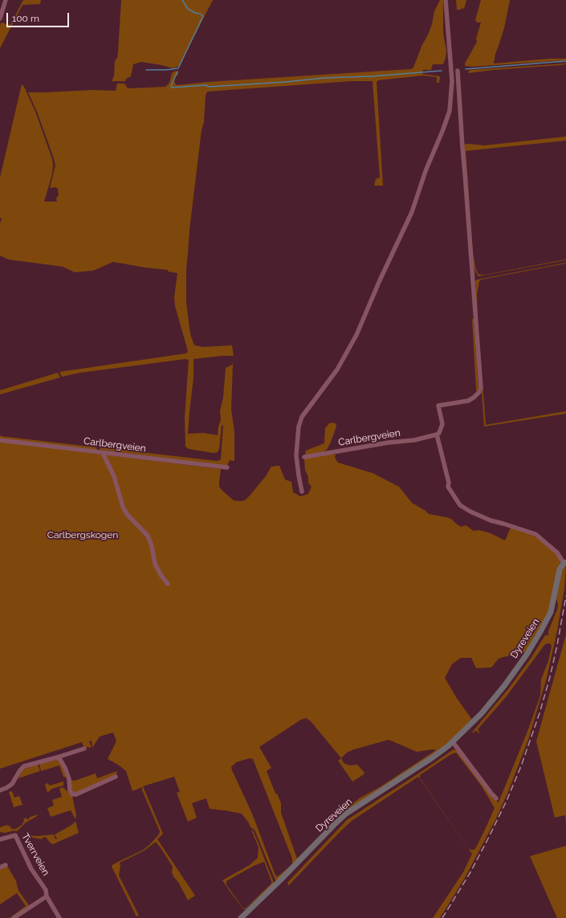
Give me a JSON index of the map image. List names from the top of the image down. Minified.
{"streets":{"main road":["Dyreveien"],"street":["Carlbergveien","Tverrveien"]},"parks":["Carlbergskogen"],"scale_bar":"100 m"}
